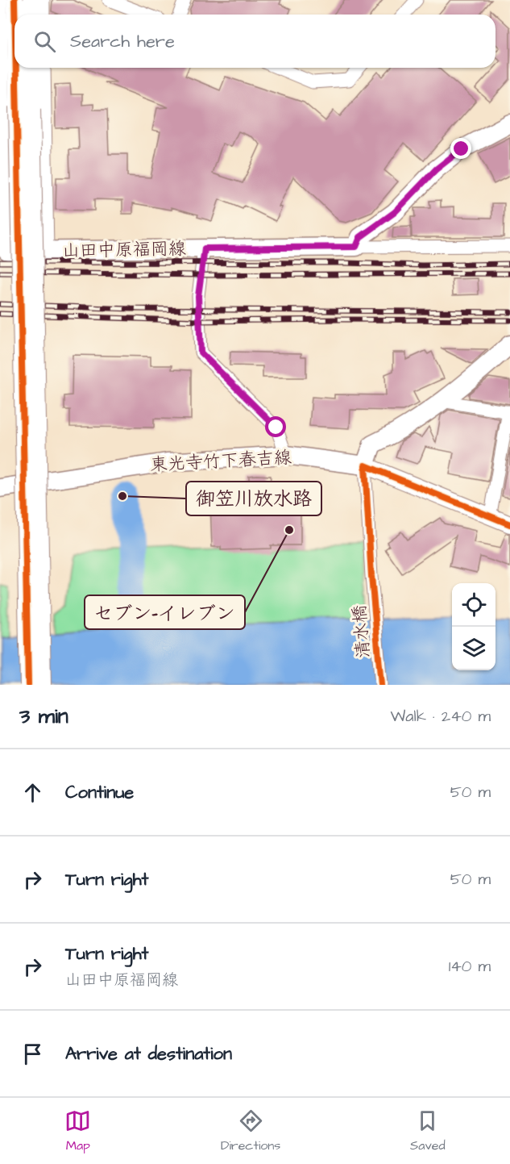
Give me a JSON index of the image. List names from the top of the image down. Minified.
{"streets":{"main road":["山田中原福岡線","東光寺竹下春吉線"],"street":["清水橋"]},"crossings":[["東光寺竹下春吉線","清水橋"]],"places":["御笠川放水路","セブン-イレブン"],"page":{"search":"Search here","heading":["3 min","Walk · 240 m"],"list":[["Continue","50 m"],["Turn right","50 m"],["Turn right","山田中原福岡線","140 m"],"Arrive at destination"],"nav":["Map","Directions","Saved"]}}
